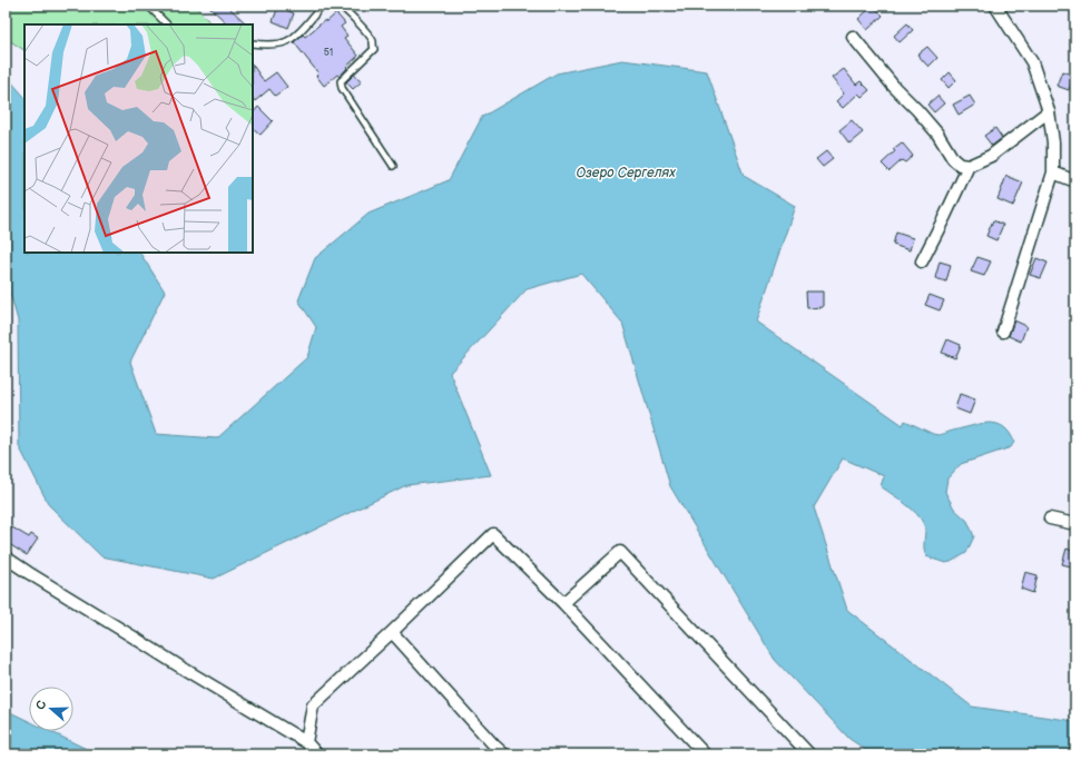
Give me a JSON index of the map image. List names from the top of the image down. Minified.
{"water":["Озеро Сергелях"],"house_numbers":["51"],"north":"left"}
